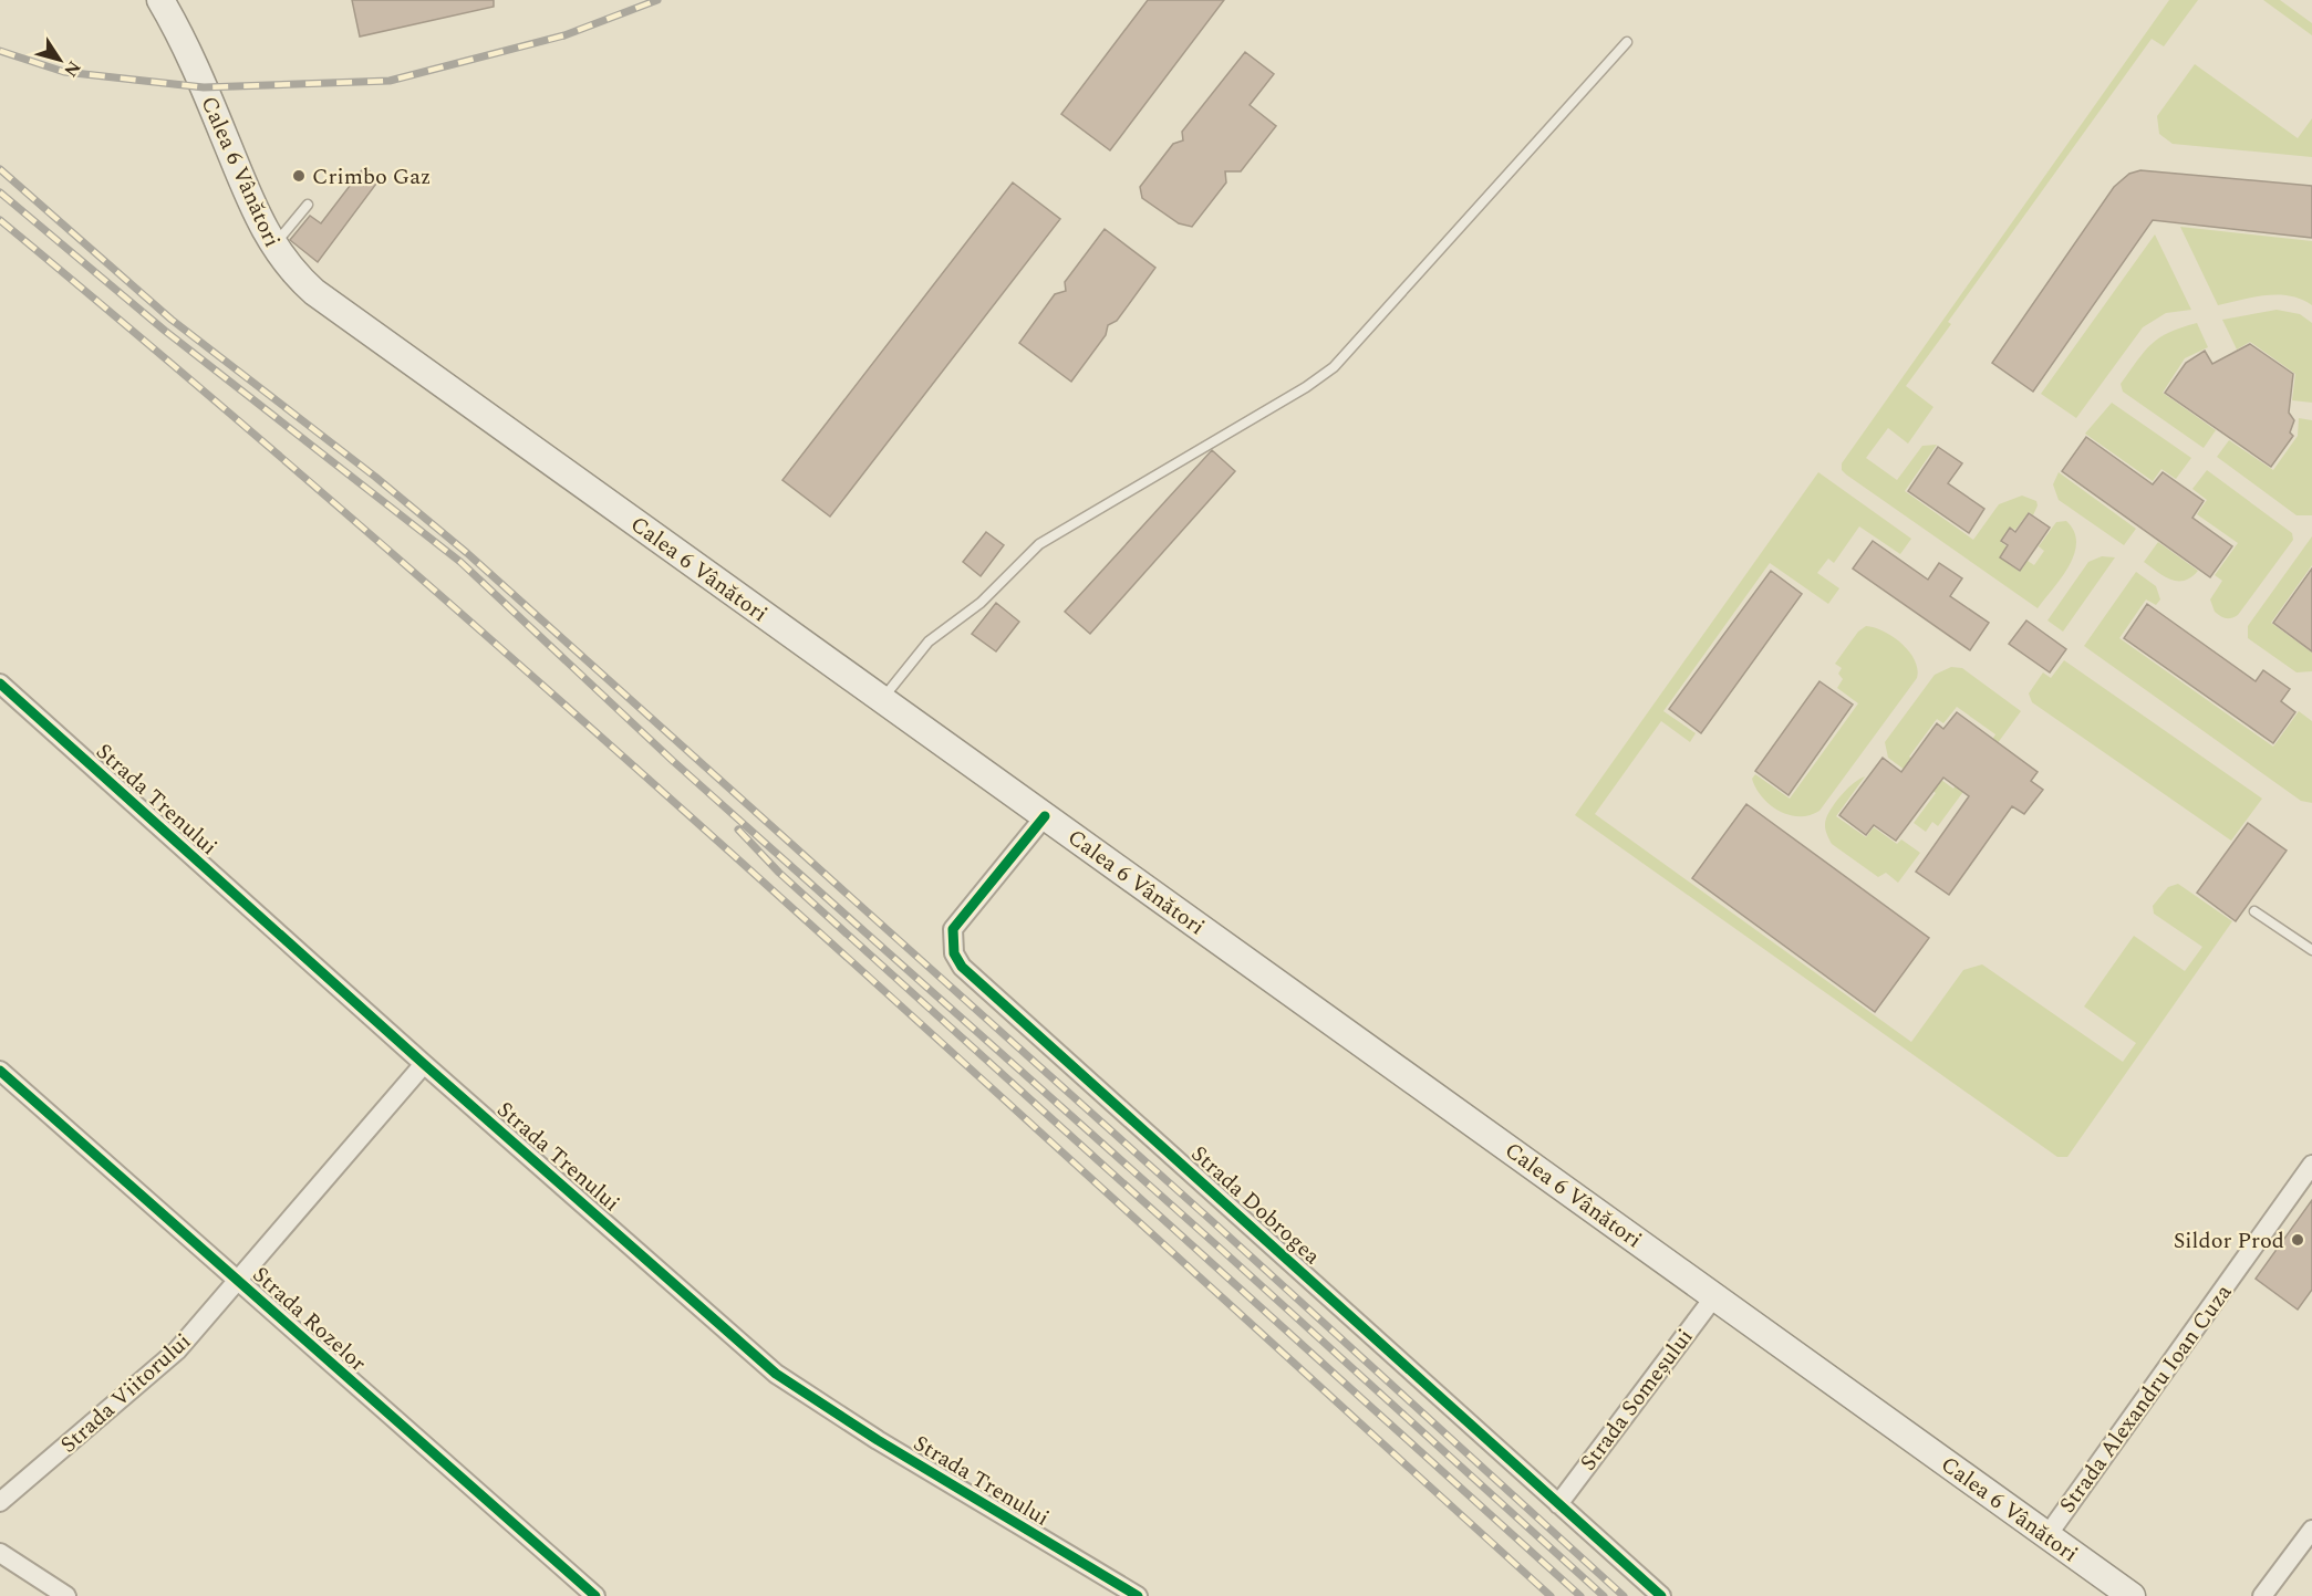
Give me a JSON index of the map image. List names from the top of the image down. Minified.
{"streets":{"main road":["Calea 6 Vânători"],"street":["Strada Trenului","Strada Dobrogea","Strada Rozelor","Strada Viitorului","Strada Alexandru Ioan Cuza","Strada Someșului"]},"crossings":[["Calea 6 Vânători","Strada Dobrogea"],["Calea 6 Vânători","Strada Alexandru Ioan Cuza"],["Calea 6 Vânători","Strada Someșului"],["Strada Trenului","Strada Viitorului"],["Strada Dobrogea","Strada Someșului"],["Strada Rozelor","Strada Viitorului"]],"places":["Crimbo Gaz","Sildor Prod"],"north":"bottom right"}
